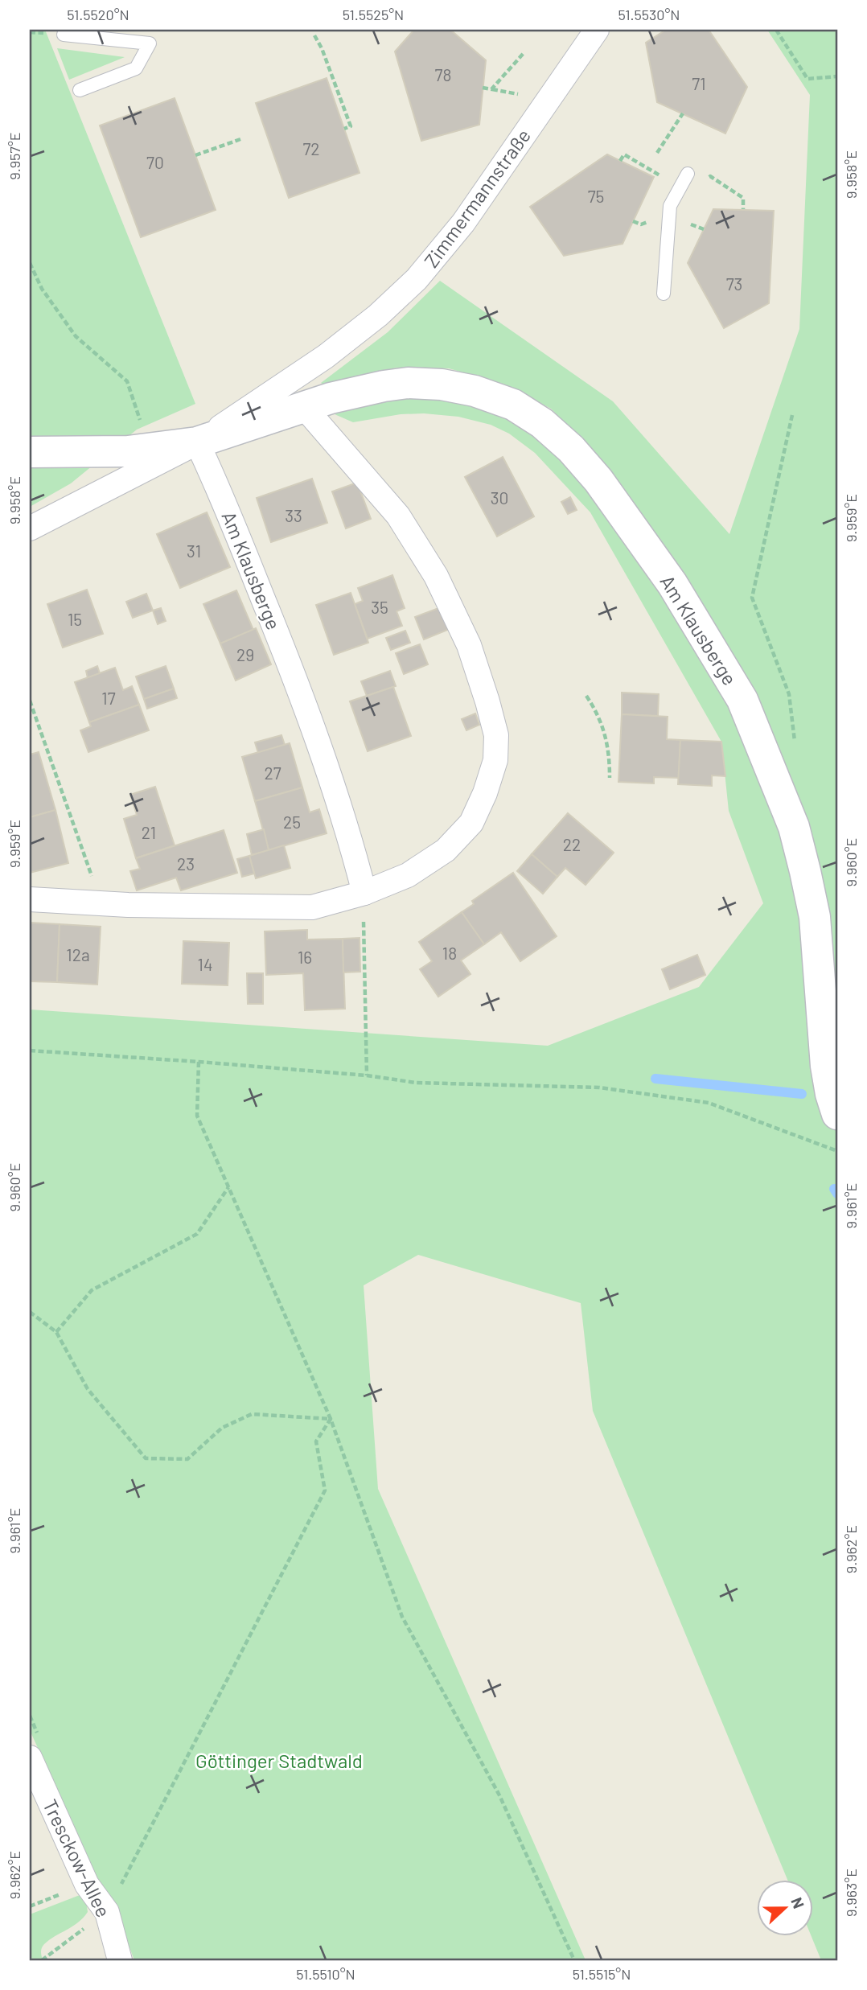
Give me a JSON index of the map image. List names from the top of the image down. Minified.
{"streets":{"street":["Zimmermannstraße","Am Klausberge","Tresckow-Allee"]},"crossings":[["Zimmermannstraße","Am Klausberge"]],"parks":["Göttinger Stadtwald"],"house_numbers":["78","71","72","70","75","73","30","33","31","35","15","29","17","27","25","21","22","23","18","12a","16","14"],"north":"right","coordinates":["51.5520°N","51.5525°N","51.5530°N","9.957°E","9.958°E","9.959°E","9.960°E","9.961°E","9.962°E","9.963°E","51.5510°N","51.5515°N"]}
